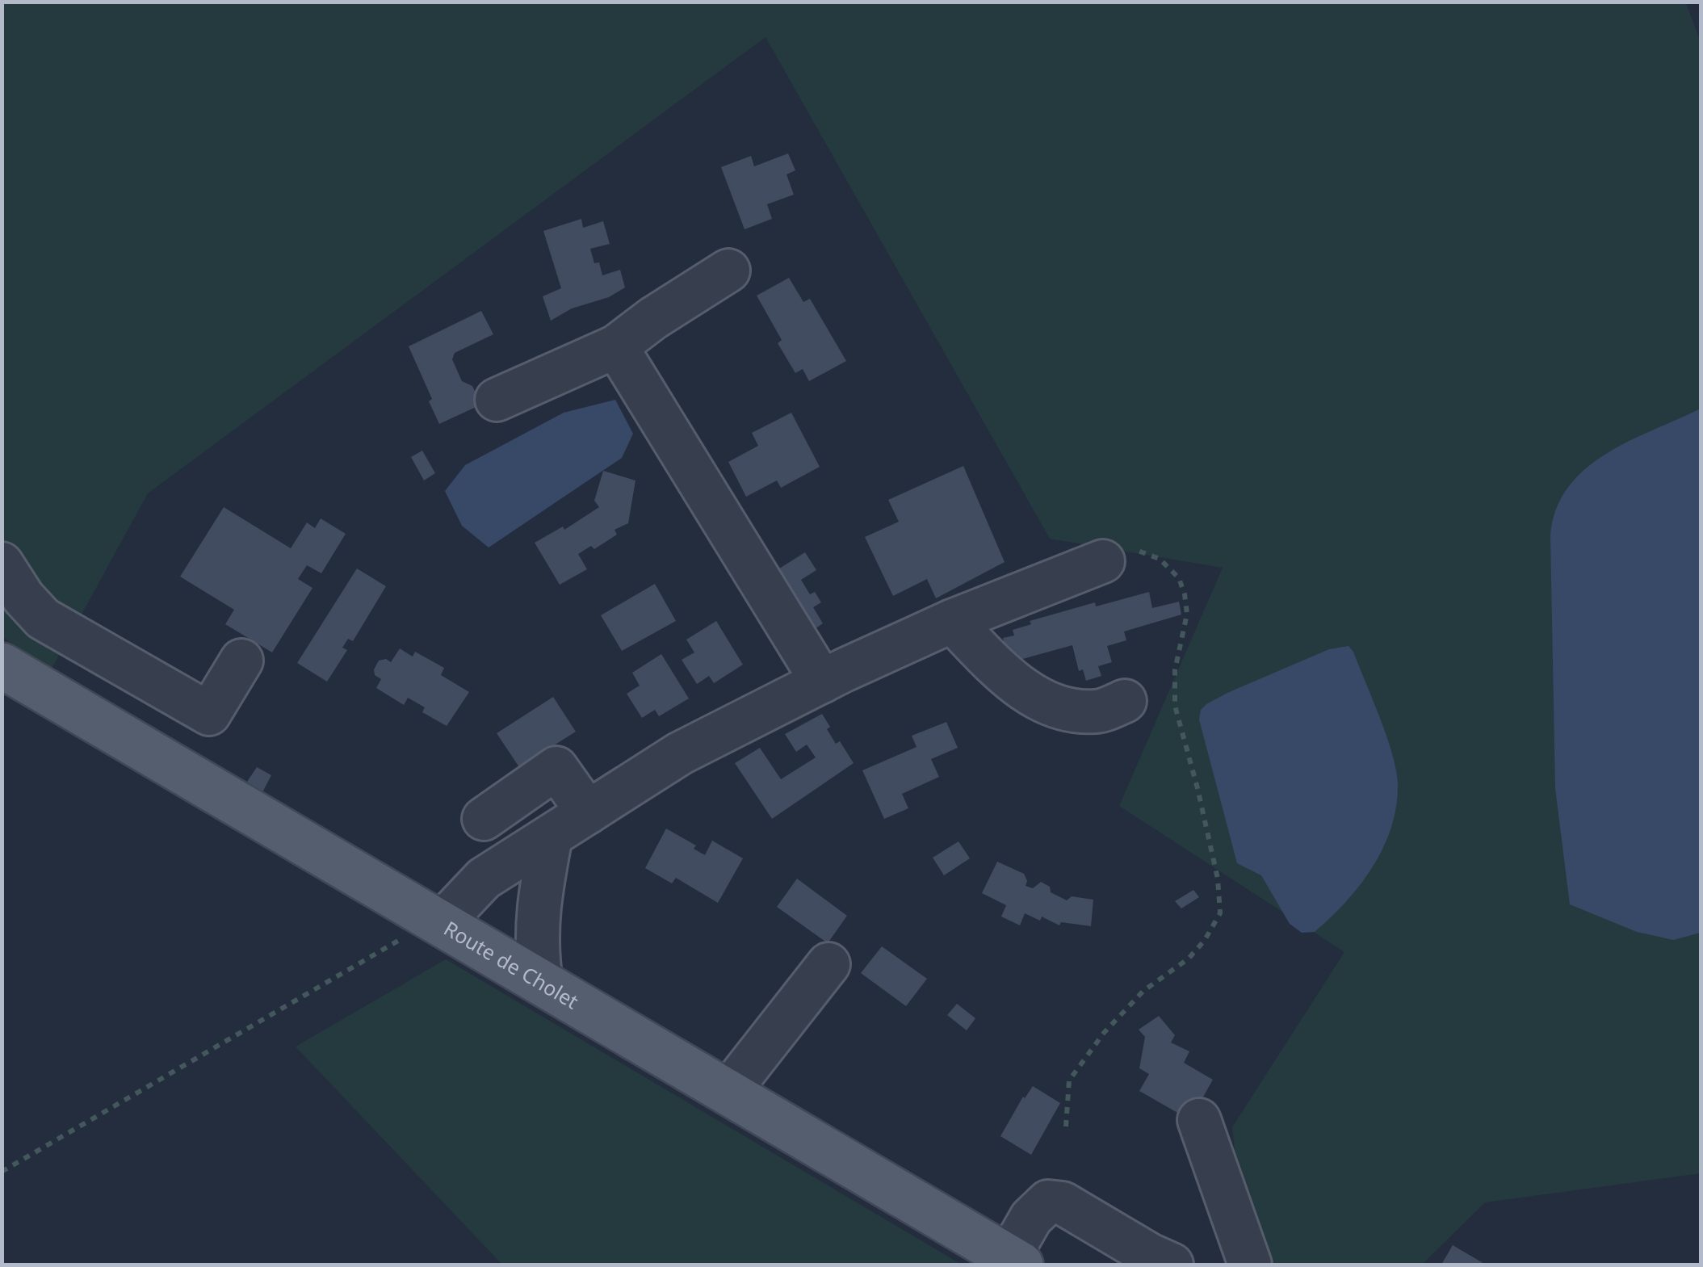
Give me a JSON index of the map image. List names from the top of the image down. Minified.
{"streets":{"main road":["Route de Cholet"]}}
